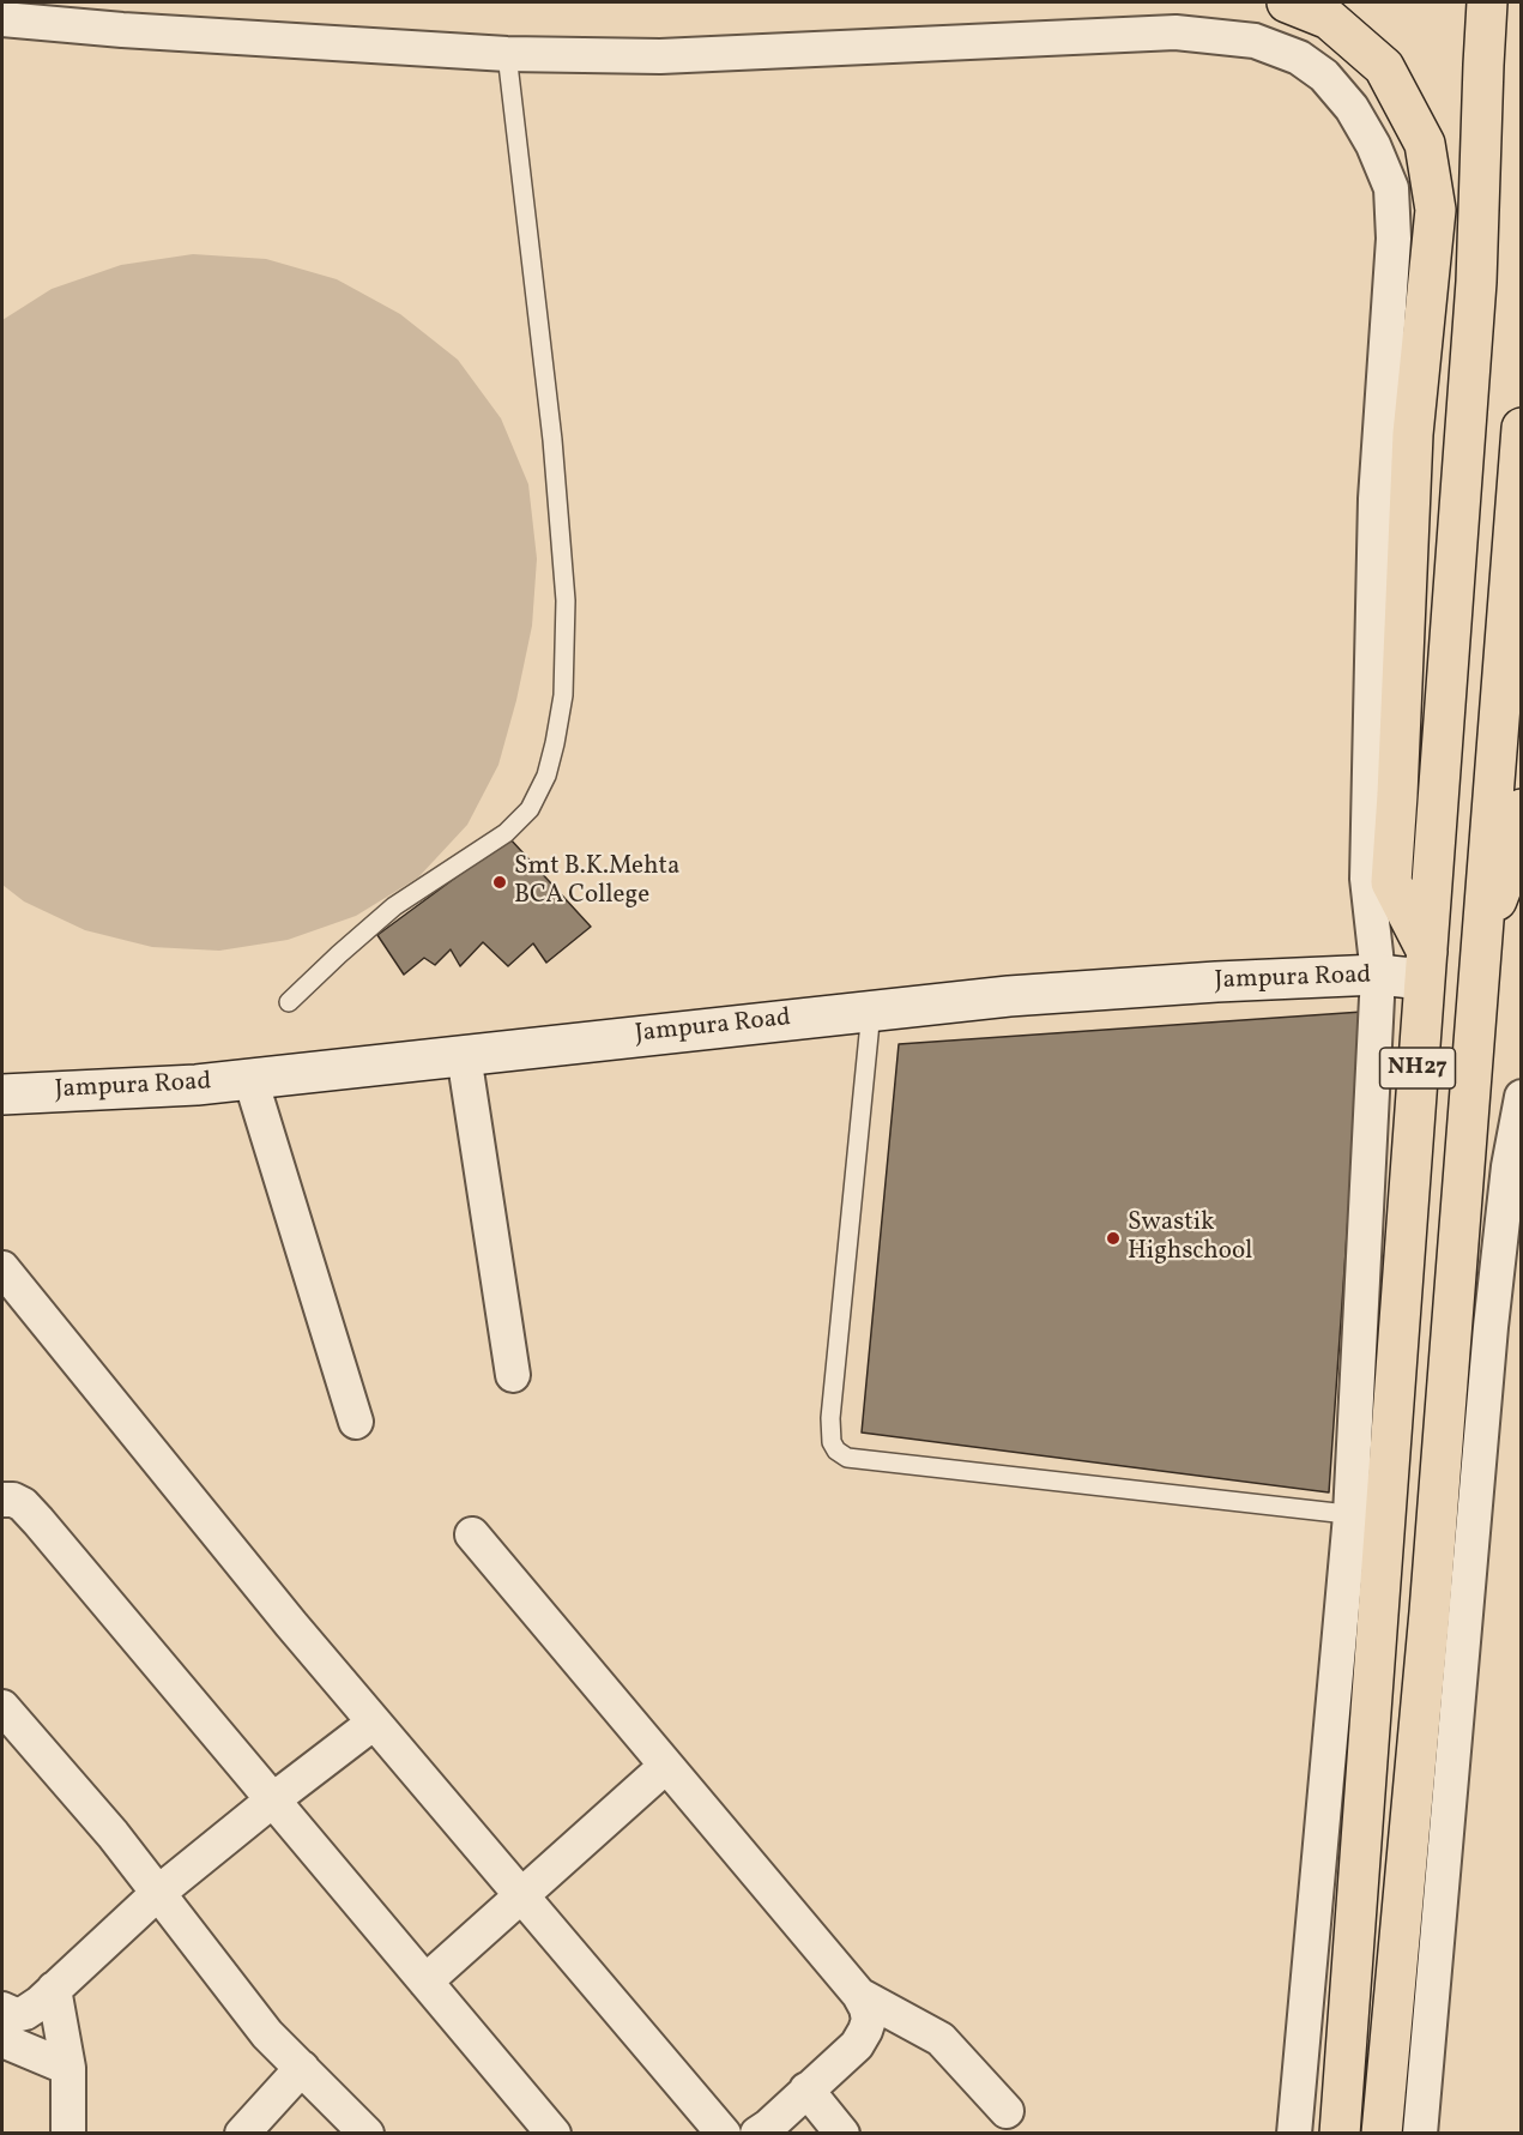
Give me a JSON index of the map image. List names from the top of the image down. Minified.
{"streets":{"highway":["NH27"],"street":["Jampura Road"]},"crossings":[["Jampura Road","NH27"]],"places":["Smt B.K.Mehta BCA College","Swastik Highschool"]}
